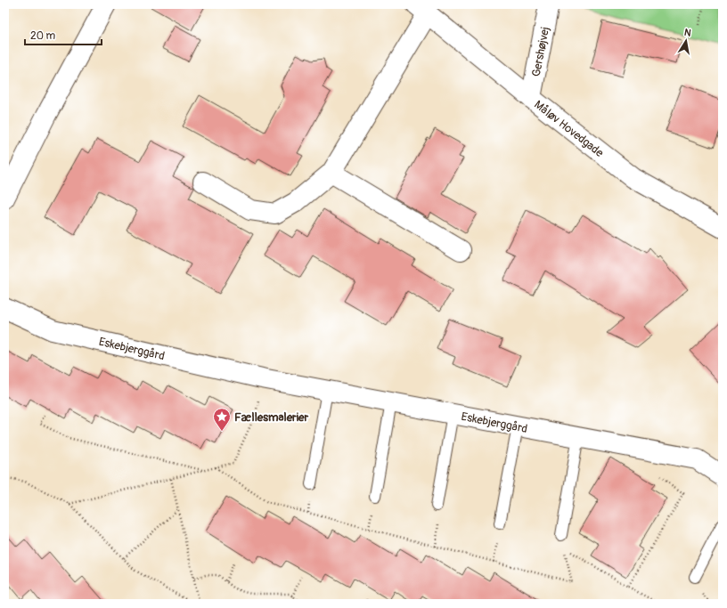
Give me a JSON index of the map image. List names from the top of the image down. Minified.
{"streets":{"street":["Gershøjvej","Måløv Hovedgade","Eskebjerggård"]},"crossings":[["Gershøjvej","Måløv Hovedgade"]],"places":{"place":["Fællesmalerier"]},"scale_bar":"20 m","north":"top"}
